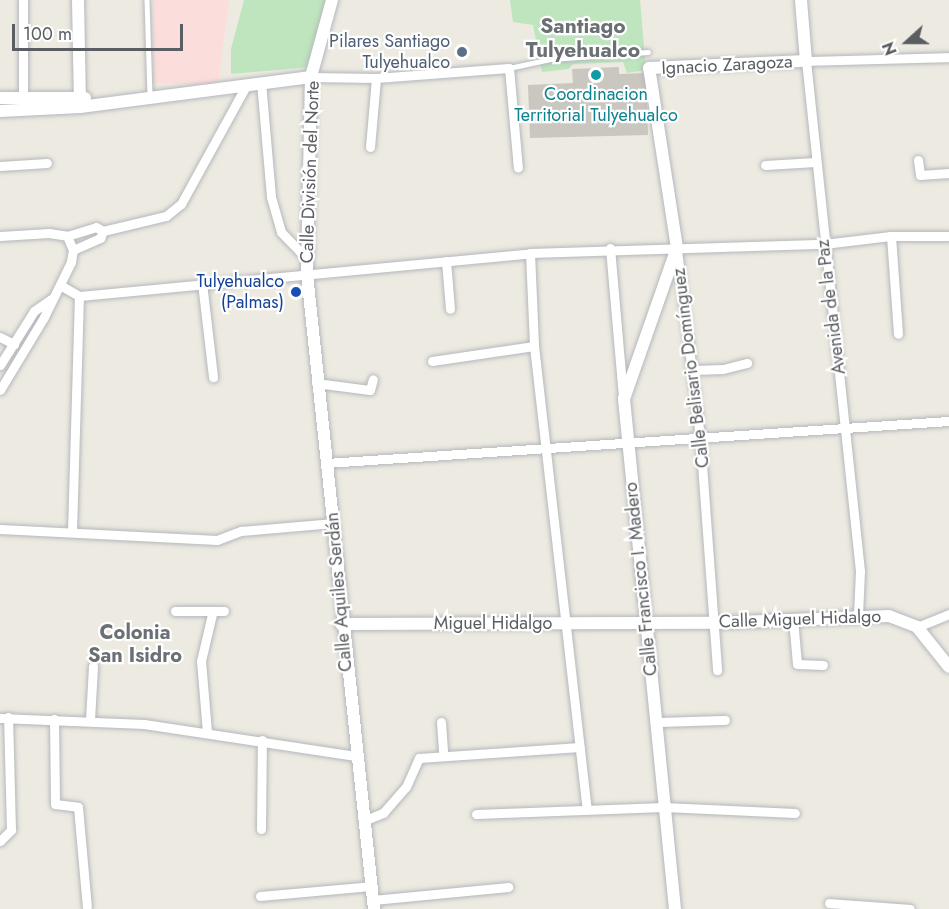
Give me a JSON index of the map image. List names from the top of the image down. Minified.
{"streets":{"main road":["Ignacio Zaragoza","Calle División del Norte","Avenida de la Paz","Calle Belisario Domínguez","Calle Francisco I. Madero","Calle Aquiles Serdán","Calle Miguel Hidalgo","Miguel Hidalgo"]},"crossings":[["Ignacio Zaragoza","Avenida de la Paz"],["Ignacio Zaragoza","Calle Belisario Domínguez"],["Calle División del Norte","Calle Aquiles Serdán"],["Avenida de la Paz","Calle Miguel Hidalgo"],["Calle Belisario Domínguez","Calle Miguel Hidalgo"],["Calle Francisco I. Madero","Calle Miguel Hidalgo"],["Calle Francisco I. Madero","Miguel Hidalgo"],["Calle Aquiles Serdán","Miguel Hidalgo"],["Calle Miguel Hidalgo","Miguel Hidalgo"]],"districts":["Santiago Tulyehualco","Colonia San Isidro"],"places":["Pilares Santiago Tulyehualco","Coordinacion Territorial Tulyehualco","Tulyehualco (Palmas)"],"scale_bar":"100 m","north":"left"}
